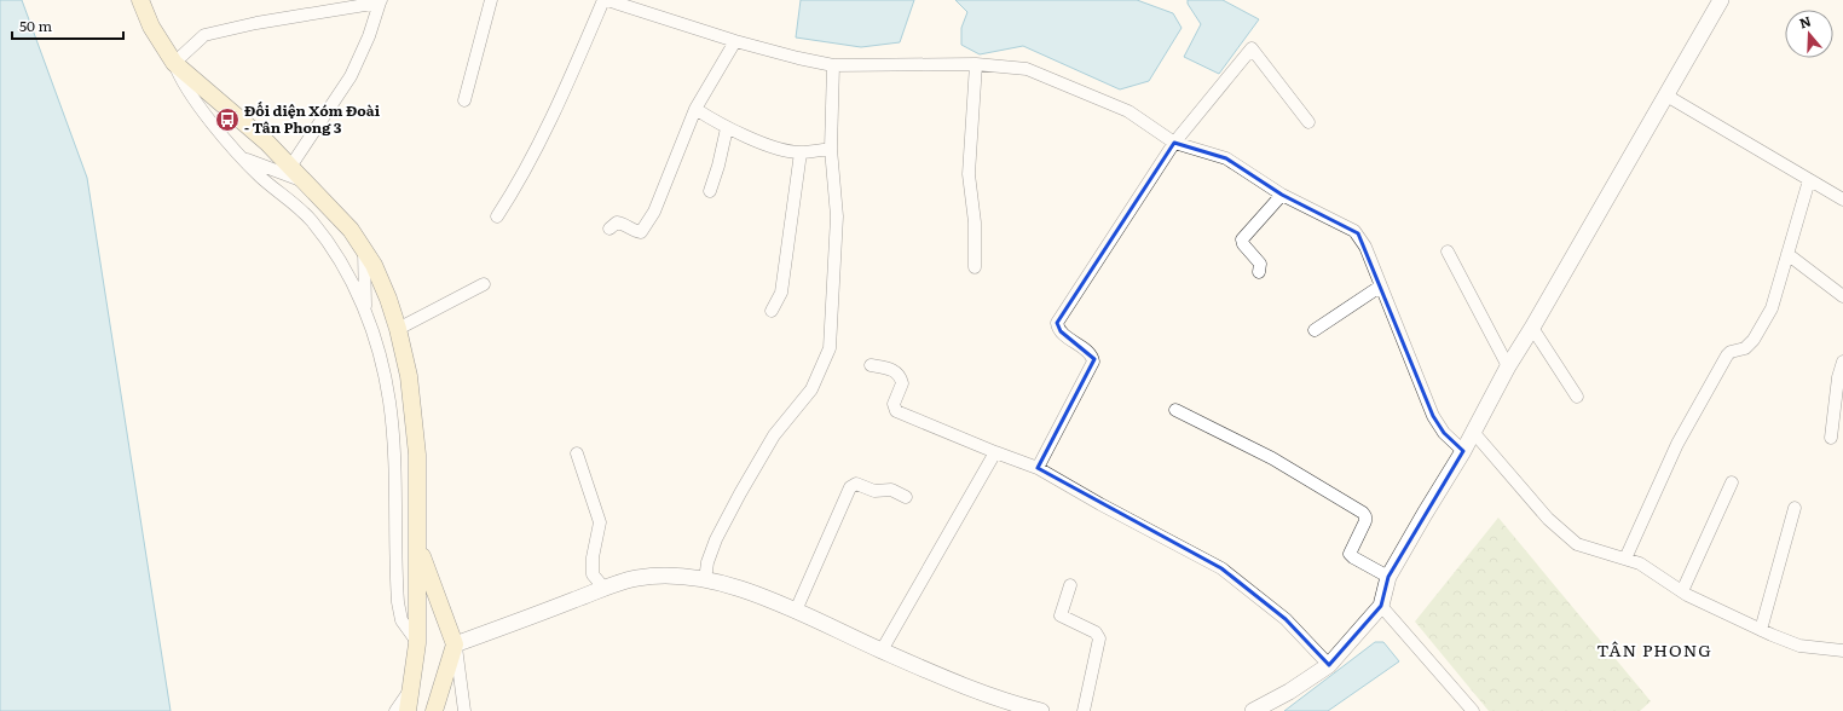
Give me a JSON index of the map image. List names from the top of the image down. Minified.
{"districts":["TÂN PHONG"],"places":{"bus stop":["Đối diện Xóm Đoài - Tân Phong 3"]},"scale_bar":"50 m","north":"top"}
